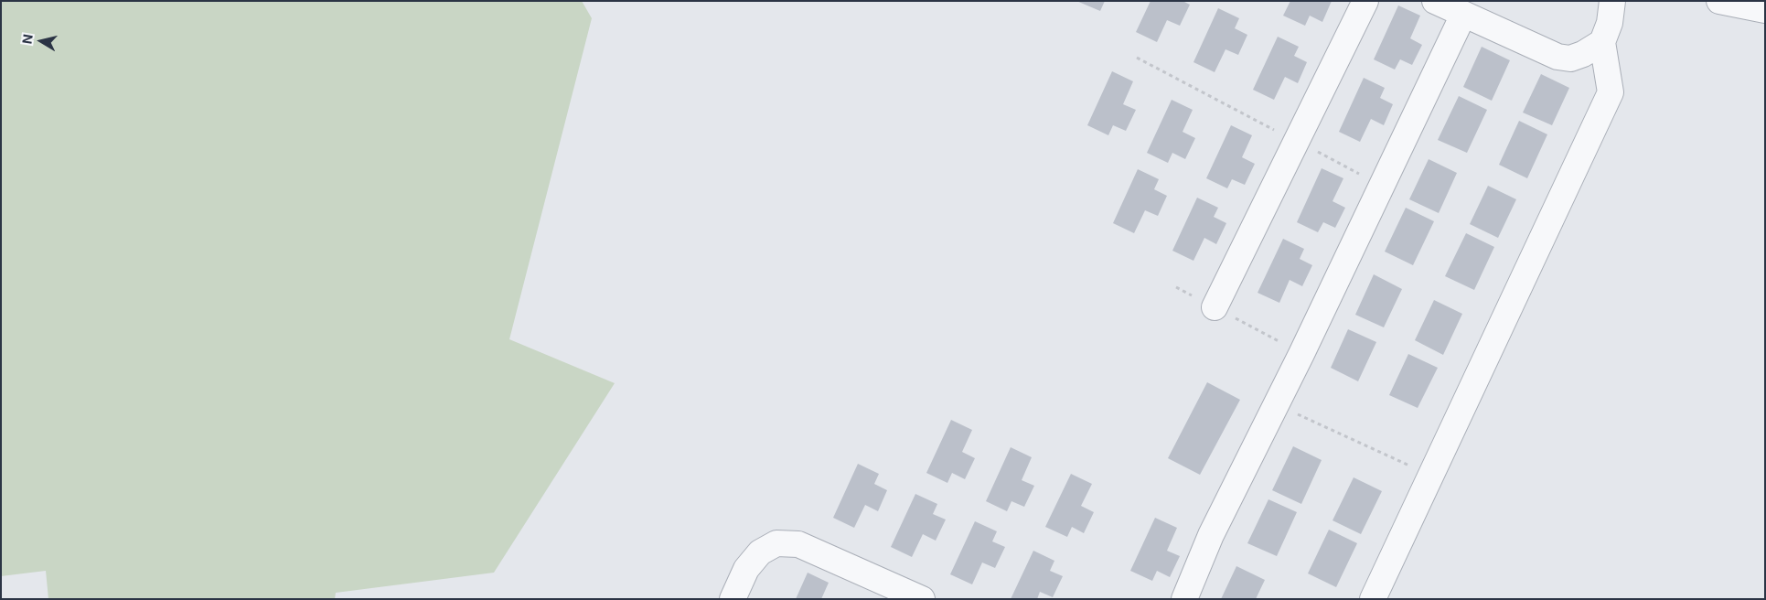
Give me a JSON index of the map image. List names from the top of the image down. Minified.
{"north":"left"}
